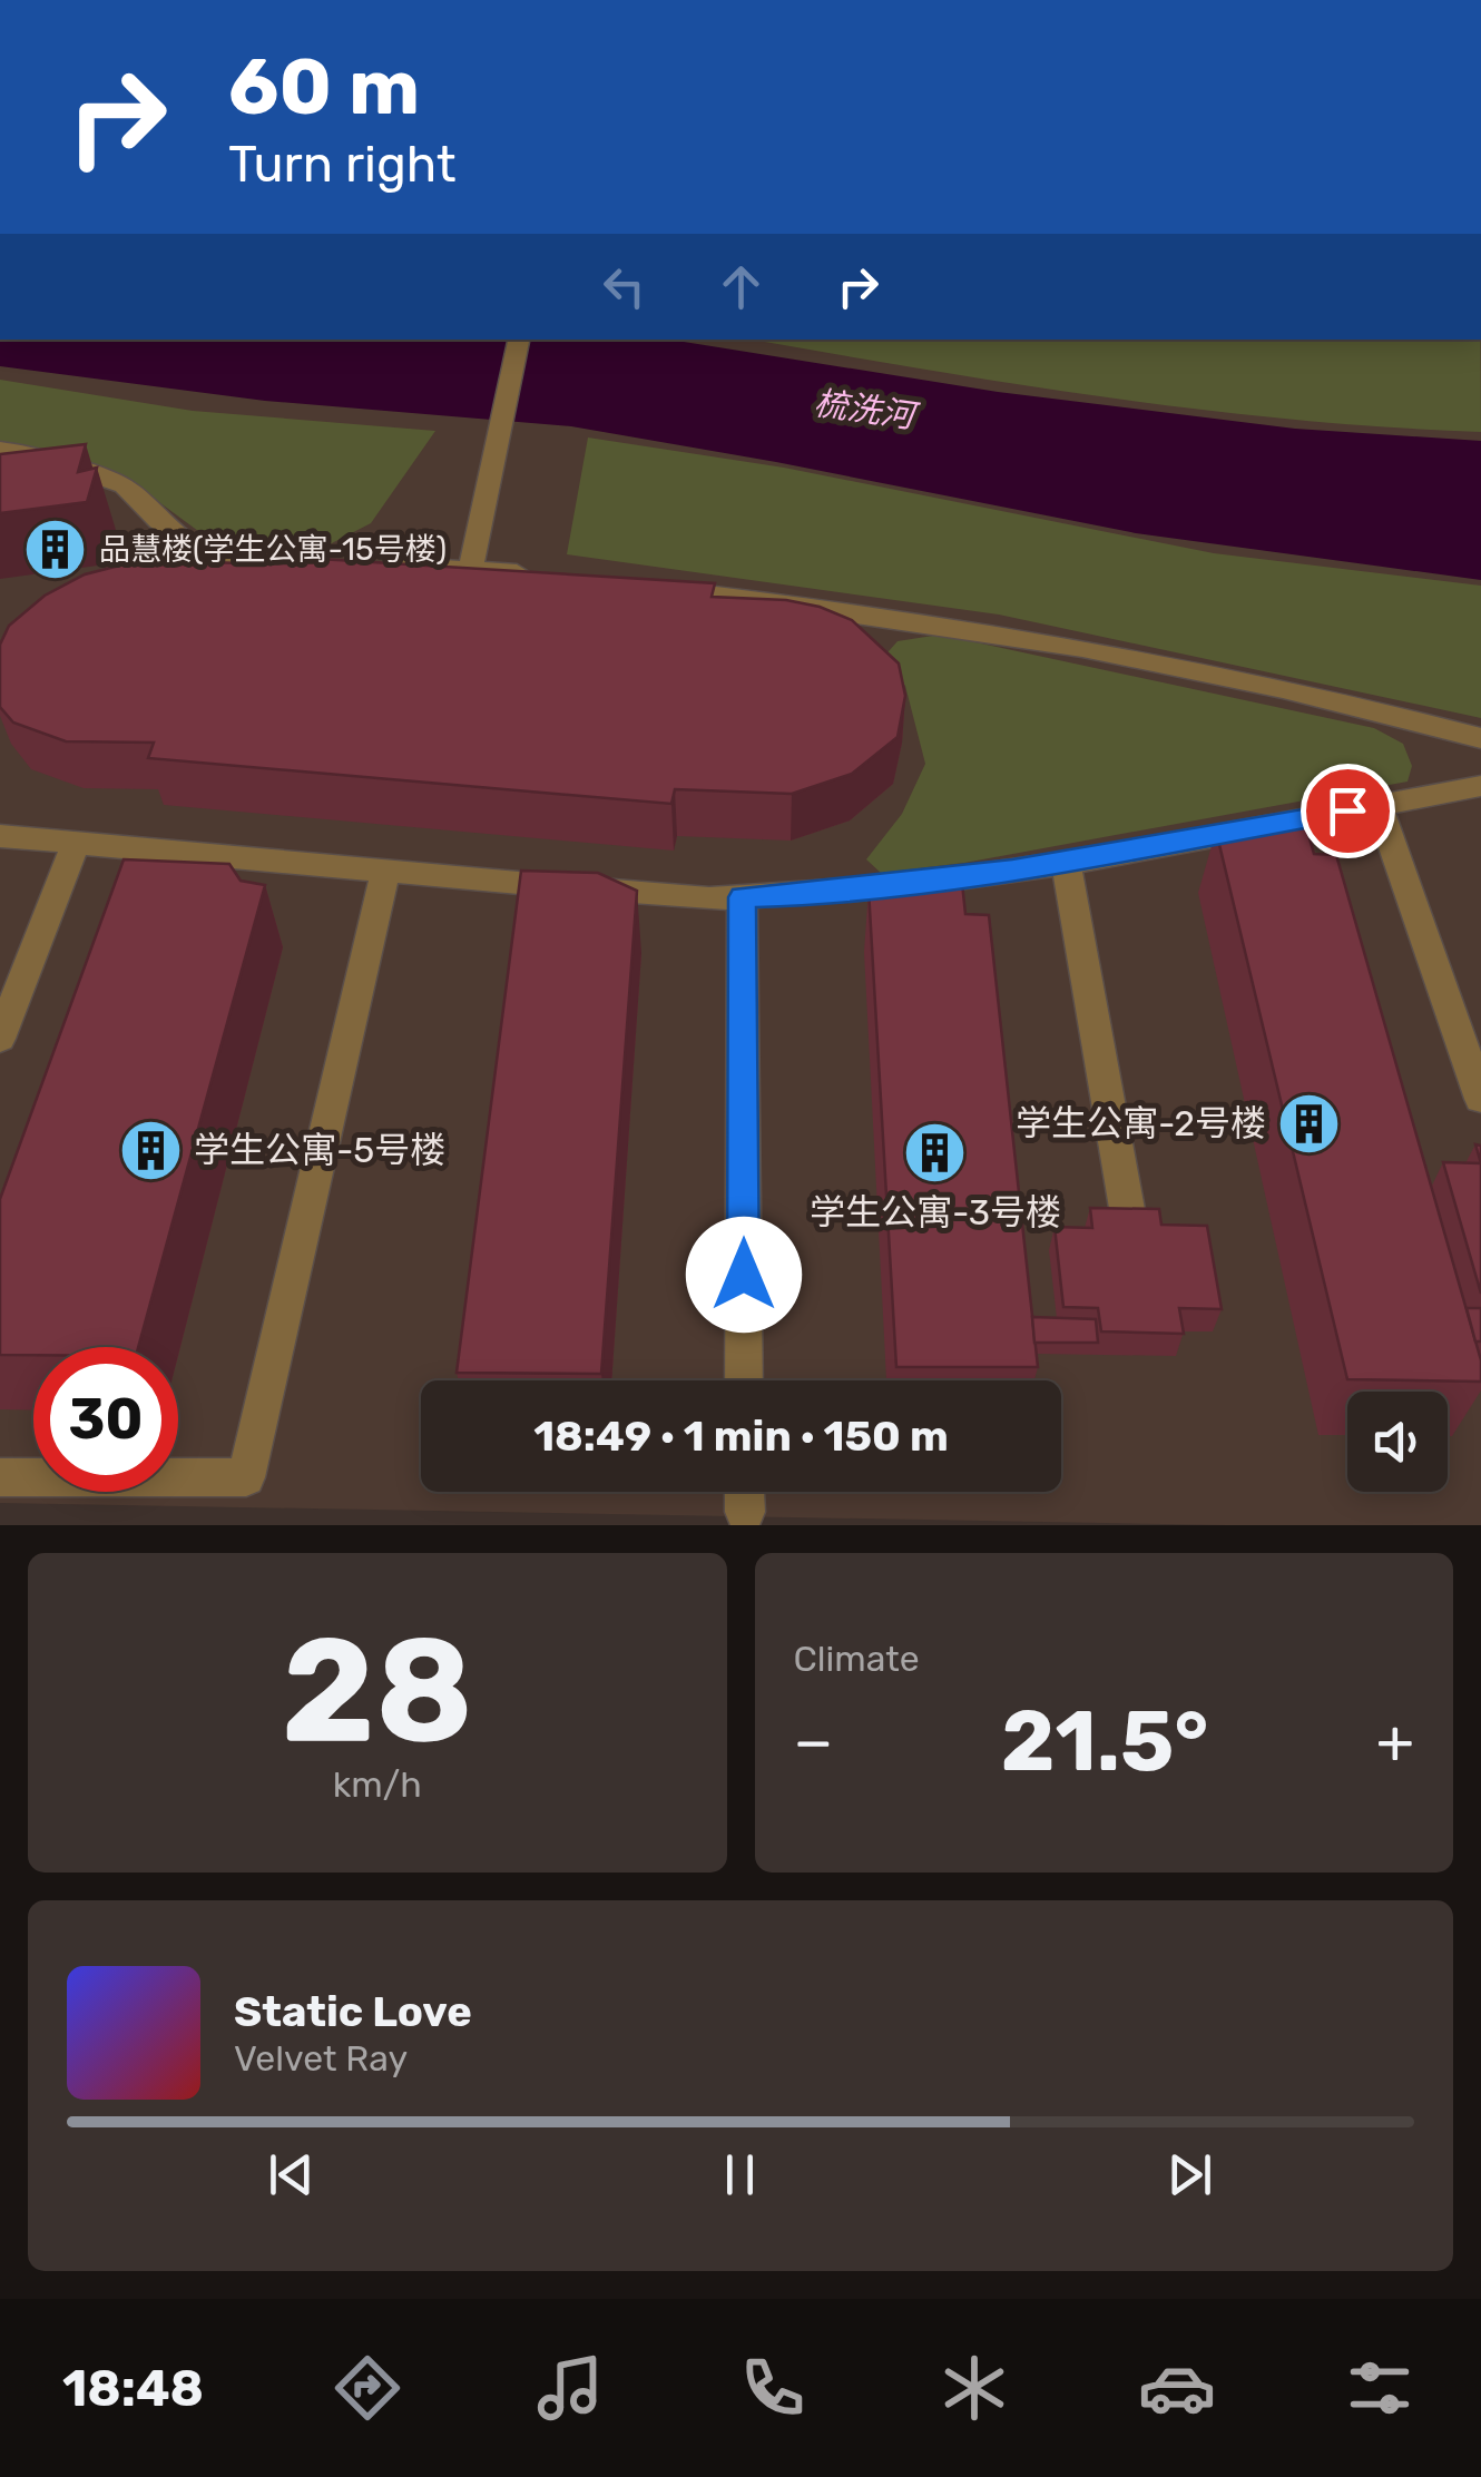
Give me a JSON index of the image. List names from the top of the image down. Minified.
{"water":["梳洗河"],"places":{"building":["品慧楼(学生公寓-15号楼)","学生公寓-2号楼","学生公寓-5号楼","学生公寓-3号楼"]},"page":{"turn":["60 m","Turn right"],"limit":"30","trip":"18:49 · 1 min · 150 m","tile":[["28","km/h"],"Climate"],"heat":["−","21.5°","+"],"song":["Static Love","Velvet Ray"],"tabs":"18:48"}}
